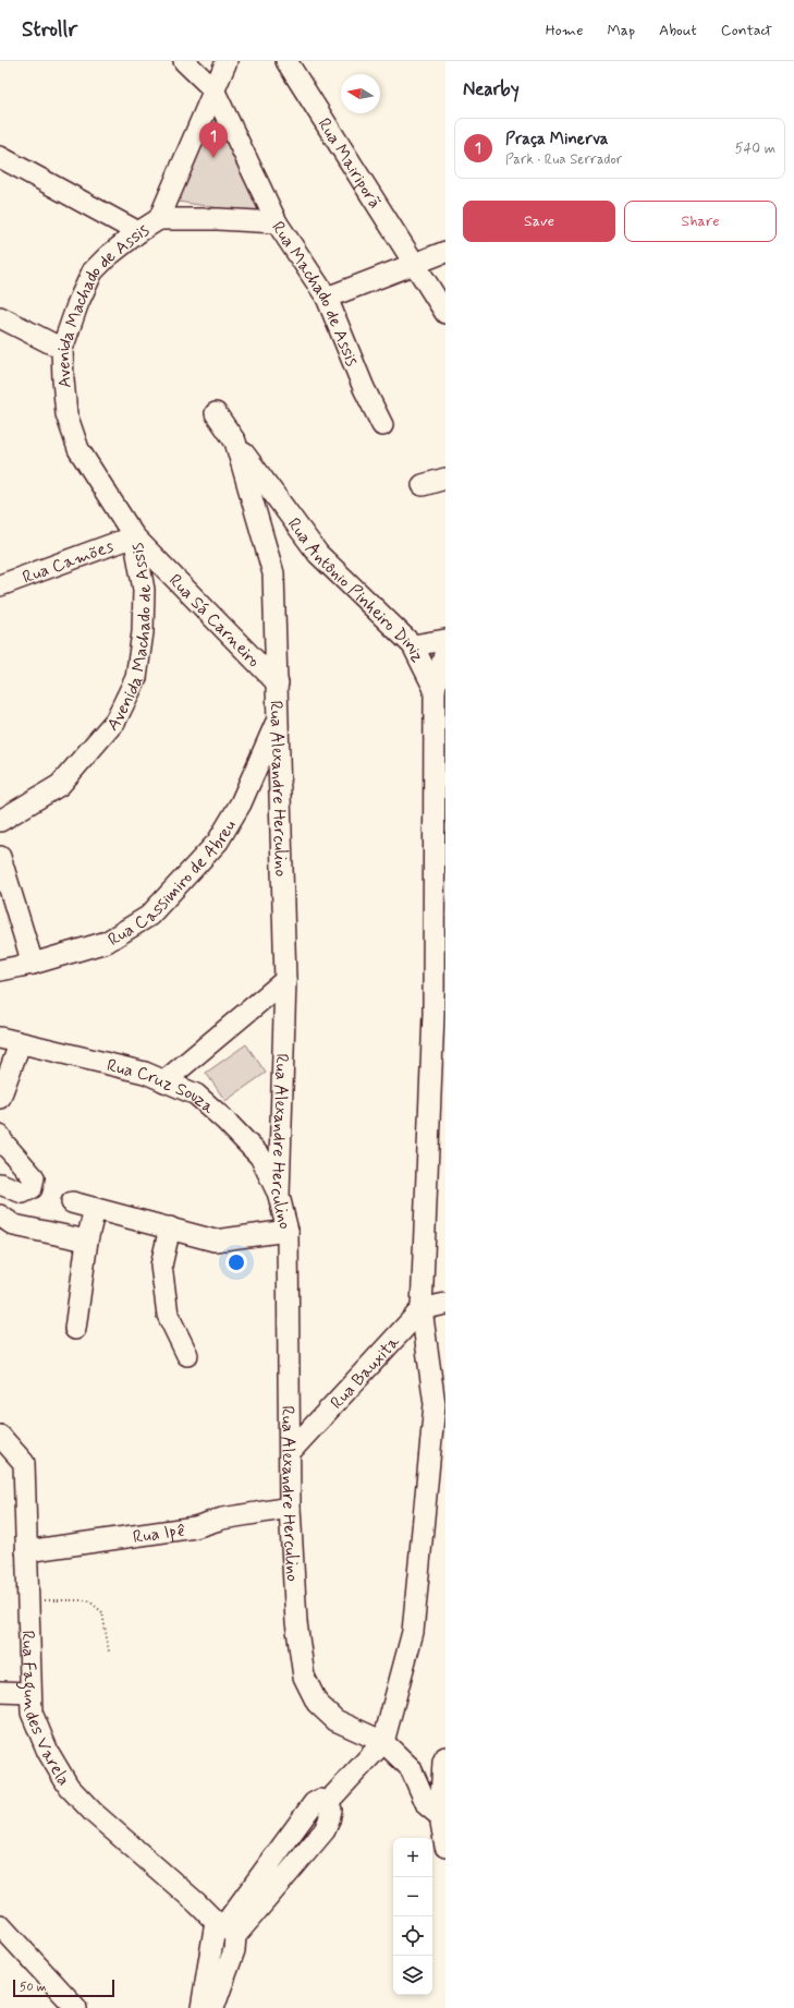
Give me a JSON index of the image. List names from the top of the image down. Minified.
{"streets":{"street":["Rua Mairiporã","Rua Machado de Assis","Avenida Machado de Assis","Rua Camões","Rua Antônio Pinheiro Diniz","Rua Sá Carneiro","Rua Alexandre Herculino","Rua Cassimiro de Abreu","Rua Cruz Souza","Rua Bauxita","Rua Ipê","Rua Fagundes Varela"]},"crossings":[["Rua Machado de Assis","Avenida Machado de Assis"],["Avenida Machado de Assis","Rua Camões"],["Avenida Machado de Assis","Rua Sá Carneiro"],["Rua Camões","Rua Sá Carneiro"],["Rua Antônio Pinheiro Diniz","Rua Alexandre Herculino"],["Rua Antônio Pinheiro Diniz","Rua Bauxita"],["Rua Sá Carneiro","Rua Alexandre Herculino"],["Rua Alexandre Herculino","Rua Cassimiro de Abreu"],["Rua Alexandre Herculino","Rua Cruz Souza"],["Rua Alexandre Herculino","Rua Bauxita"],["Rua Alexandre Herculino","Rua Ipê"],["Rua Ipê","Rua Fagundes Varela"]],"scale_bar":"50 m","north":"left","page":{"header":"Strollr","nav":["Home","Map","About","Contact"],"heading":"Nearby","list":[{"mark":"1","name":"Praça Minerva","note":"Park · Rua Serrador","value":"540 m"}],"pins":"1","buttons":["Save","Share"],"map_buttons":["+","−"],"scale":"50 m"}}
